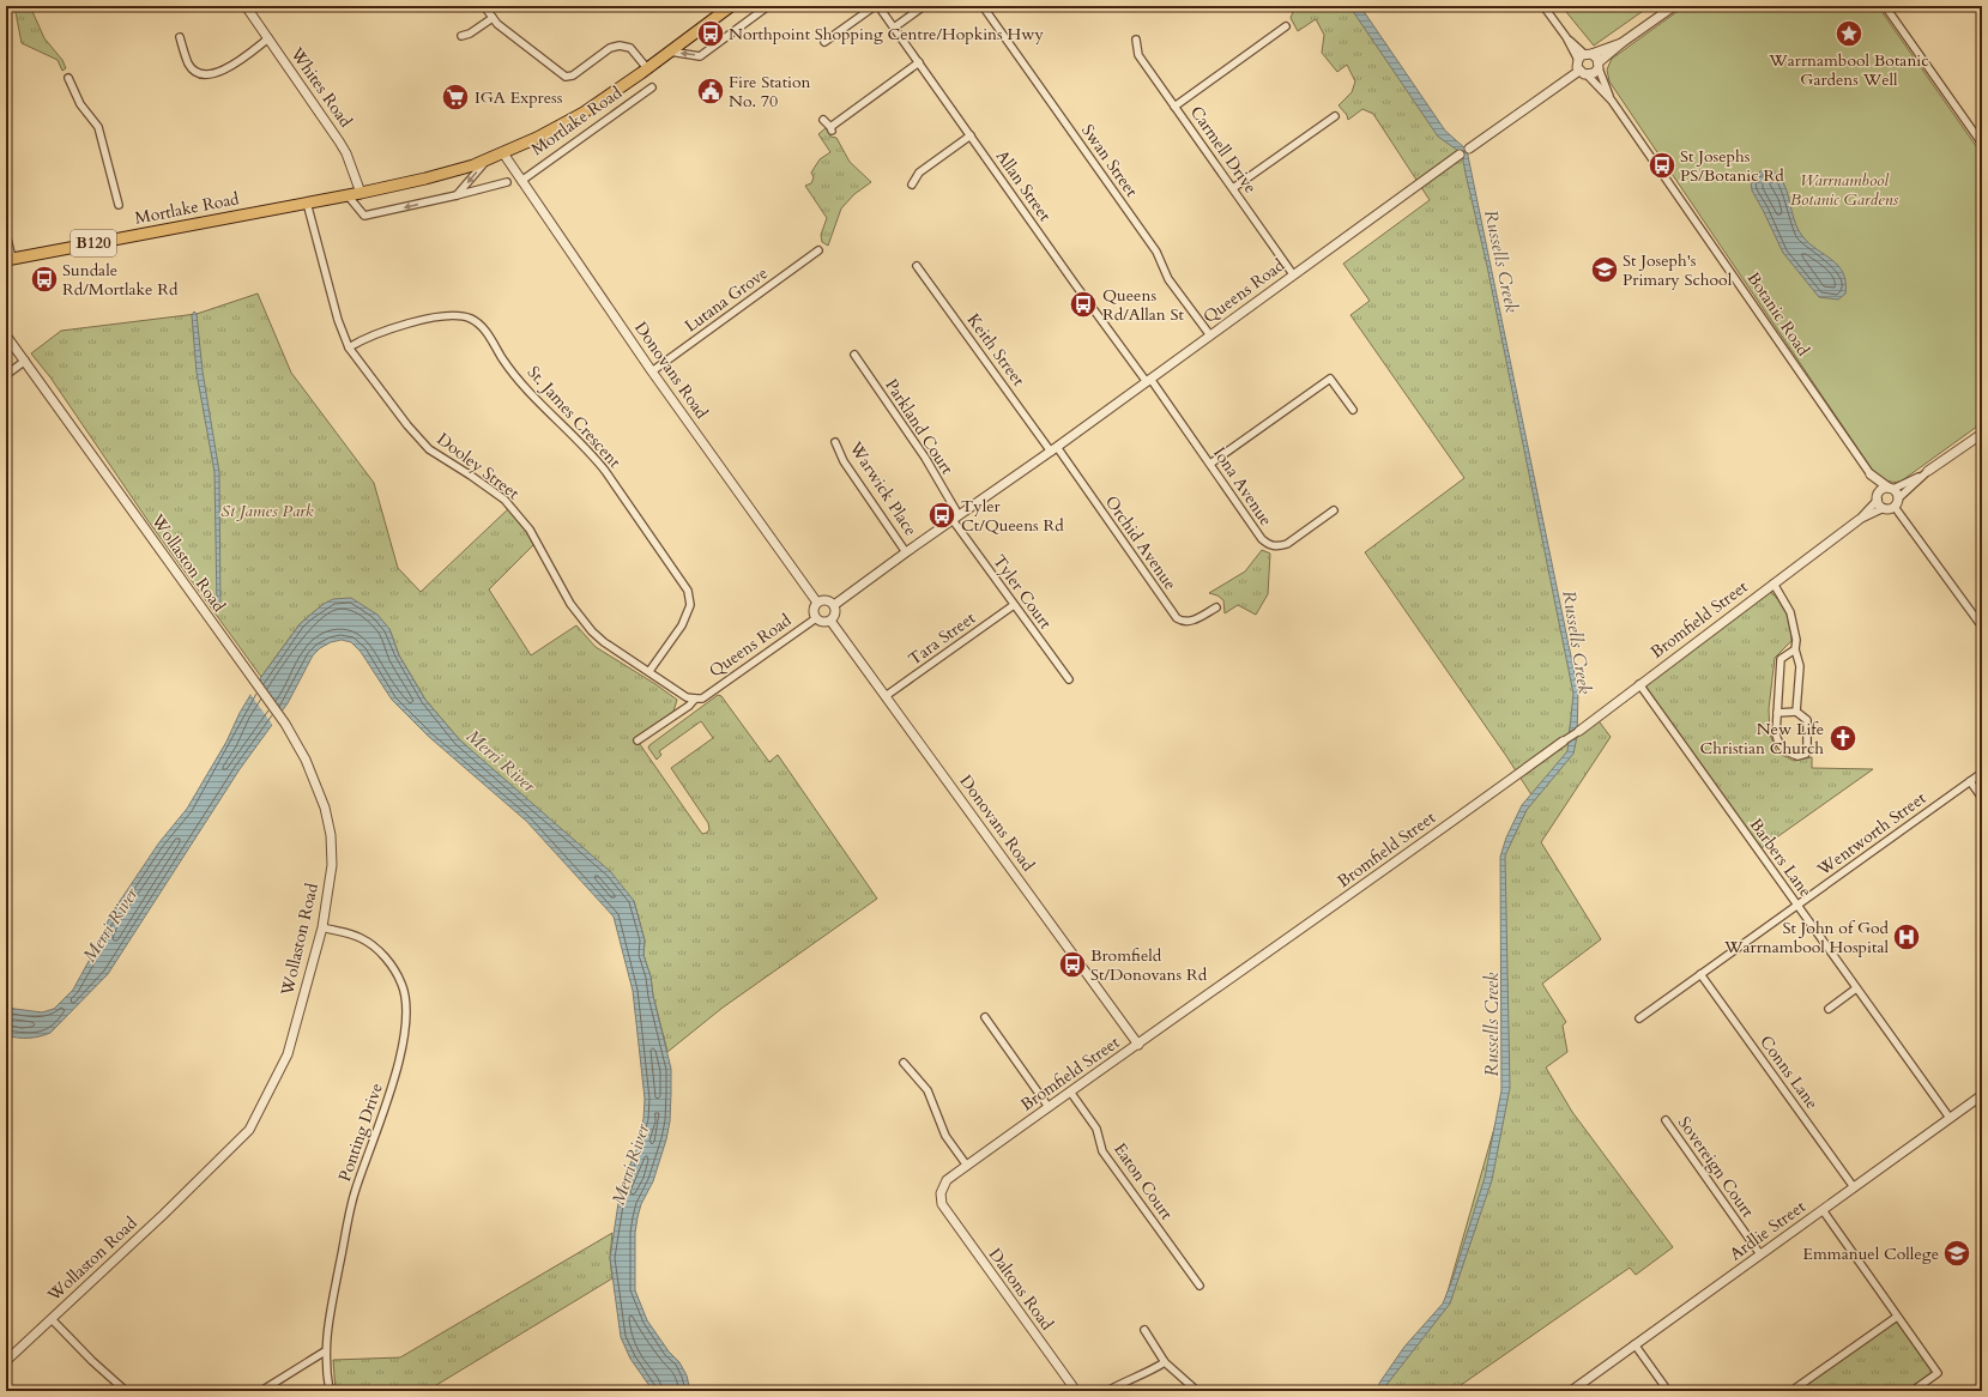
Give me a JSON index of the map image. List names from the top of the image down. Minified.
{"streets":{"main road":["Mortlake Road","B120"],"street":["Whites Road","Carmell Drive","Swan Street","Allan Street","Queens Road","Lutana Grove","Botanic Road","Keith Street","Donovans Road","St. James Crescent","Parkland Court","Dooley Street","Iona Avenue","Warwick Place","Orchid Avenue","Wollaston Road","Tyler Court","Bromfield Street","Tara Street","Wentworth Street","Barbers Lane","Conns Lane","Ponting Drive","Sovereign Court","Eaton Court","Ardlie Street","Daltons Road"]},"crossings":[["Whites Road","Mortlake Road"],["Mortlake Road","Donovans Road"],["Mortlake Road","Dooley Street"],["Carmell Drive","Queens Road"],["Swan Street","Queens Road"],["Allan Street","Queens Road"],["Allan Street","Iona Avenue"],["Queens Road","Keith Street"],["Queens Road","Donovans Road"],["Queens Road","Parkland Court"],["Queens Road","Dooley Street"],["Queens Road","Iona Avenue"],["Queens Road","Warwick Place"],["Queens Road","Orchid Avenue"],["Queens Road","Tyler Court"],["Lutana Grove","Donovans Road"],["Botanic Road","Bromfield Street"],["Keith Street","Orchid Avenue"],["Donovans Road","Bromfield Street"],["Donovans Road","Tara Street"],["St. James Crescent","Dooley Street"],["Parkland Court","Tyler Court"],["Wollaston Road","Ponting Drive"],["Tyler Court","Tara Street"],["Bromfield Street","Barbers Lane"],["Bromfield Street","Eaton Court"],["Bromfield Street","Daltons Road"],["Wentworth Street","Barbers Lane"],["Wentworth Street","Conns Lane"],["Barbers Lane","Ardlie Street"],["Conns Lane","Ardlie Street"],["Sovereign Court","Ardlie Street"]],"water":["Russells Creek","Merri River"],"parks":["Warrnambool Botanic Gardens","St James Park"],"places":{"bus stop":["Northpoint Shopping Centre/Hopkins Hwy","St Josephs PS/Botanic Rd","Sundale Rd/Mortlake Rd","Queens Rd/Allan St","Tyler Ct/Queens Rd","Bromfield St/Donovans Rd"],"place":["Warrnambool Botanic Gardens Well"],"public building":["Fire Station No. 70"],"supermarket":["IGA Express"],"school or university":["St Joseph's Primary School","Emmanuel College"],"church":["New Life Christian Church"],"hospital":["St John of God Warrnambool Hospital"]}}
